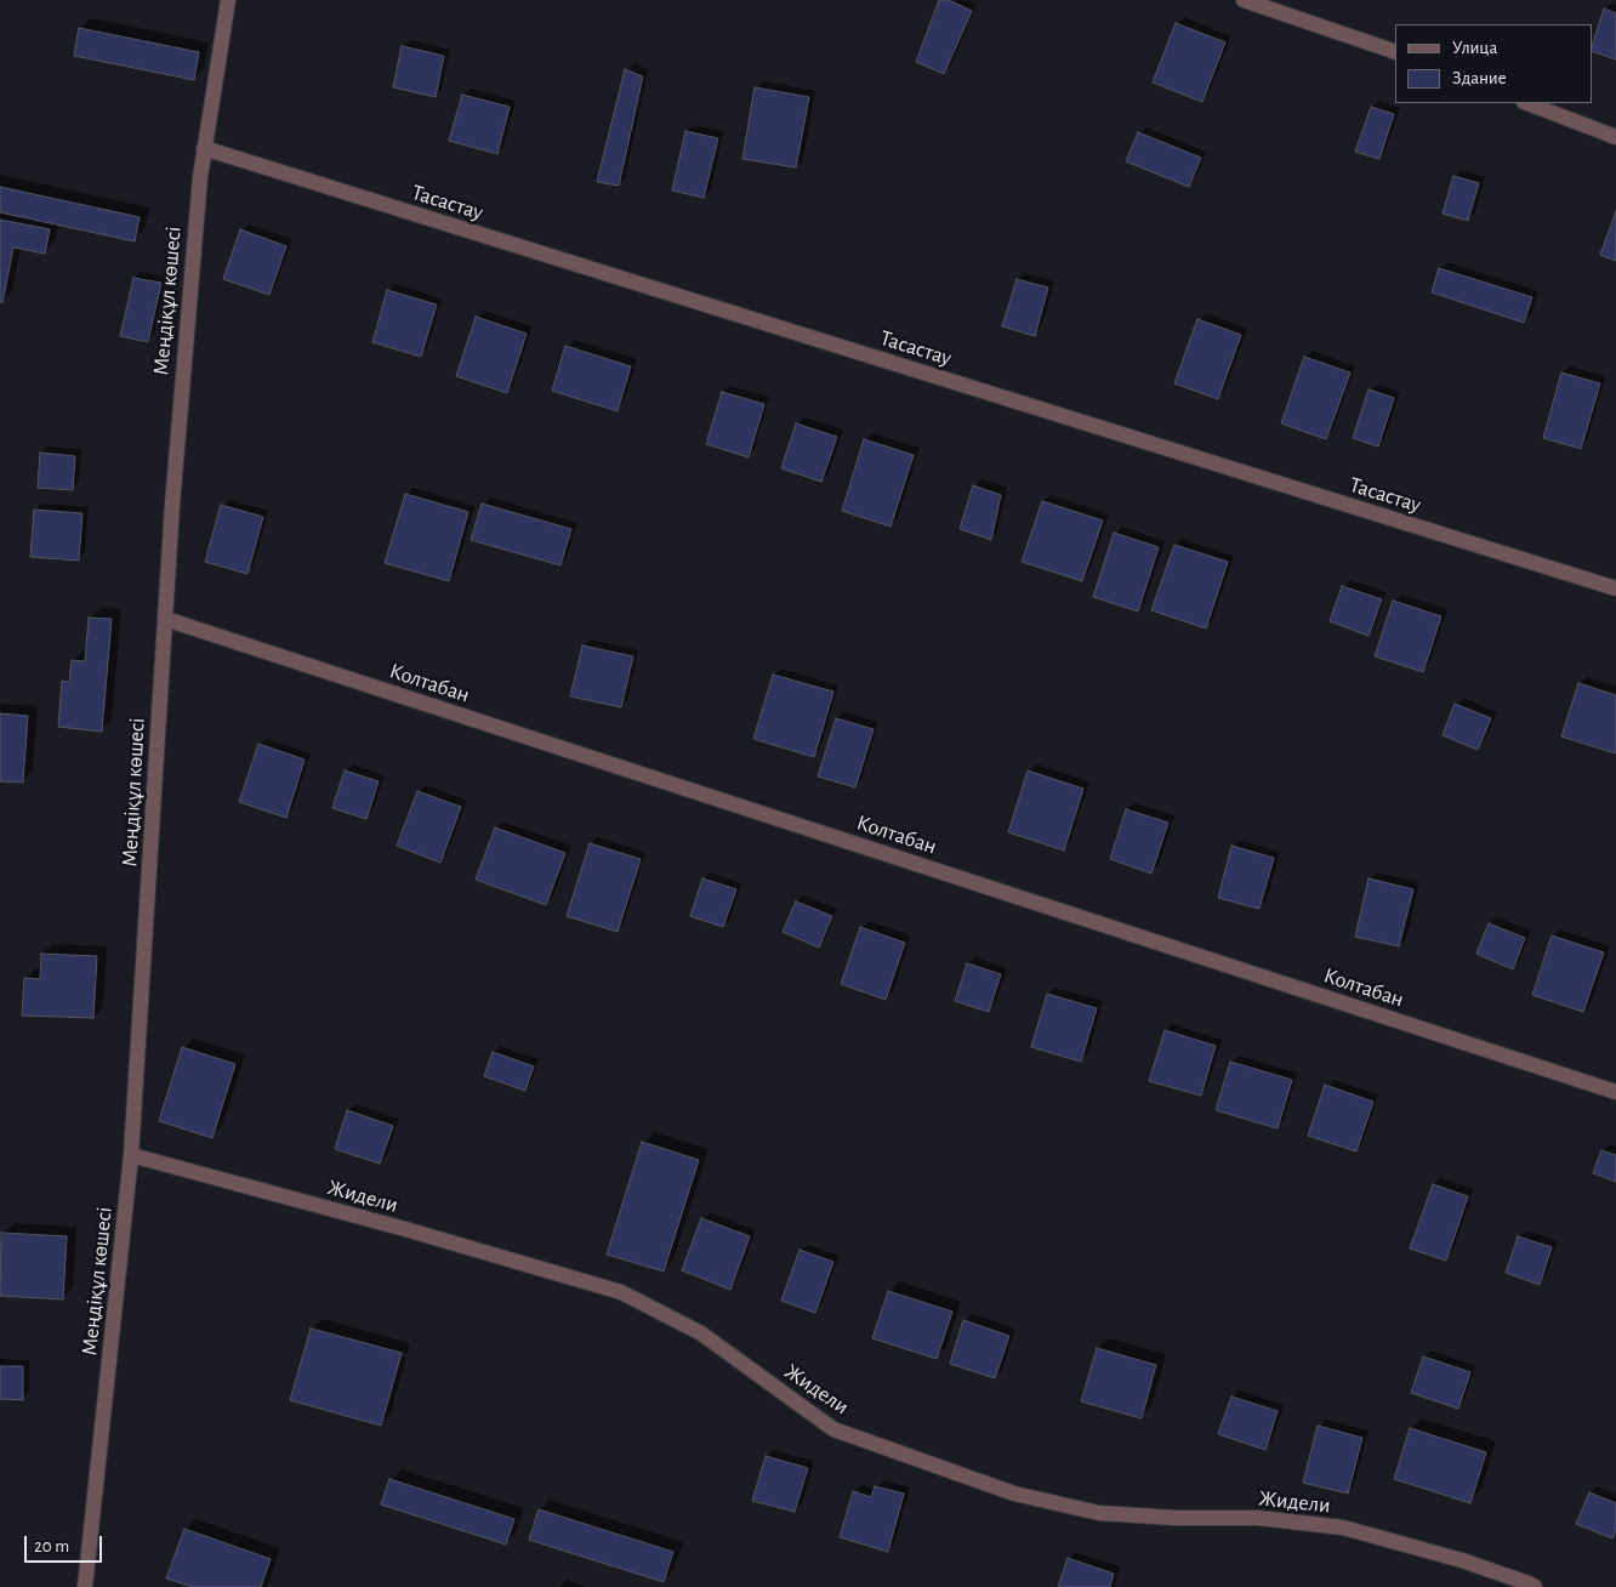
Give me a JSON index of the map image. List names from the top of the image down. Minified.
{"streets":{"street":["Тасастау","Меңдіқұл көшесі","Колтабан","Жидели"]},"crossings":[["Тасастау","Меңдіқұл көшесі"],["Меңдіқұл көшесі","Колтабан"],["Меңдіқұл көшесі","Жидели"]],"legend":["Улица","Здание"],"scale_bar":"20 m"}
